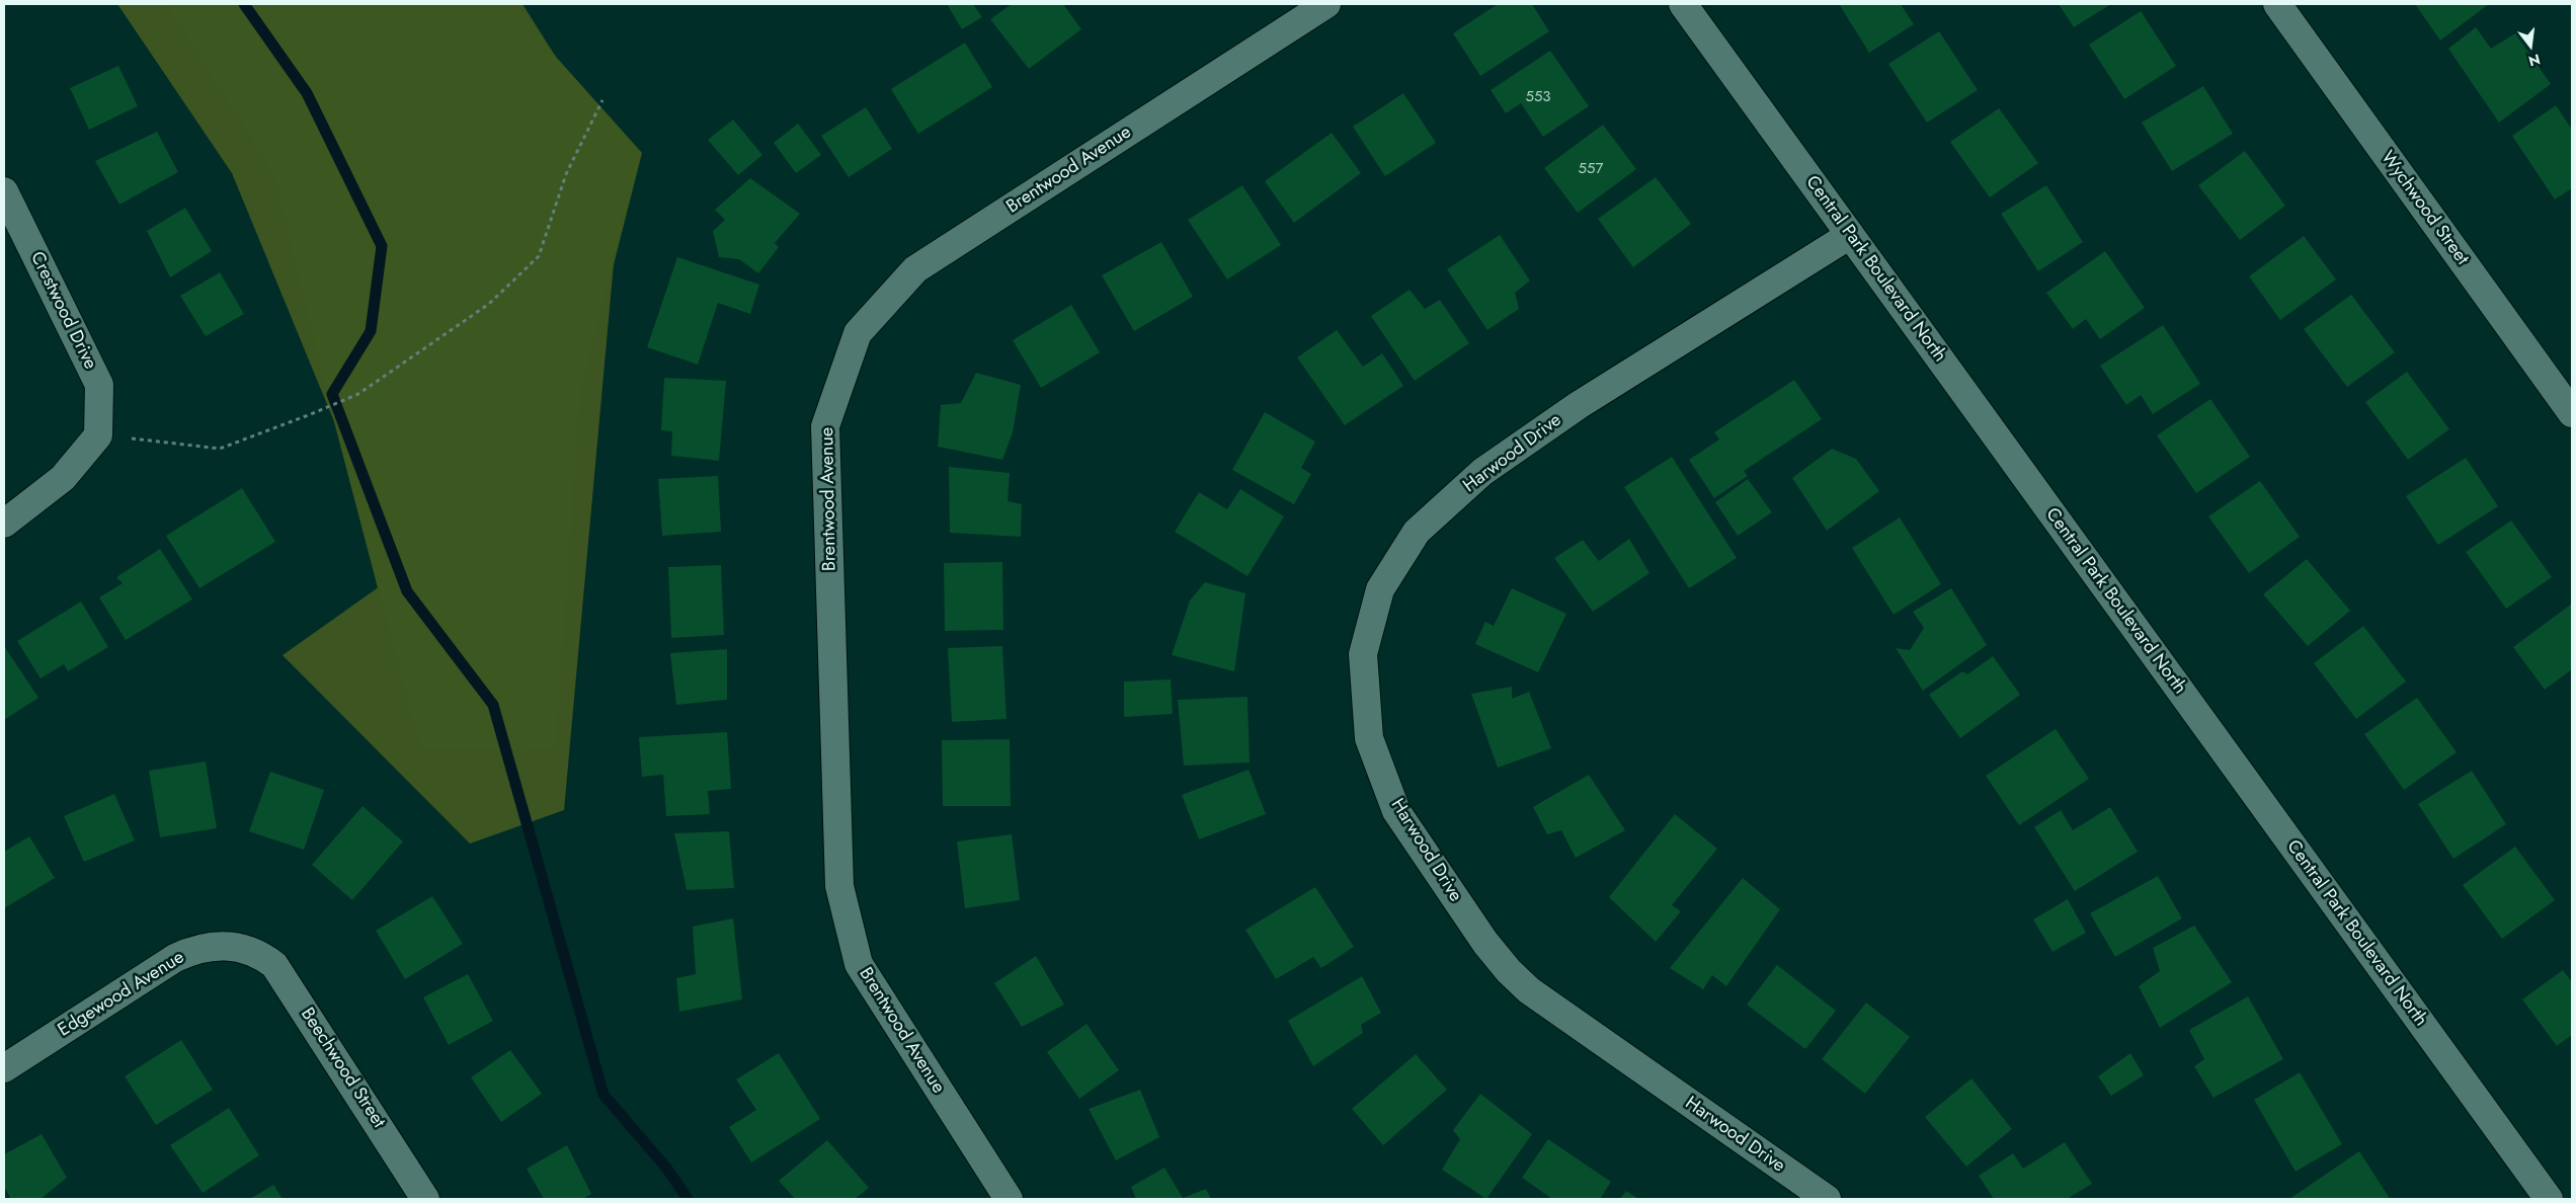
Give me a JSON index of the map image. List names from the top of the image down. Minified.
{"streets":{"street":["Brentwood Avenue","Wychwood Street","Central Park Boulevard North","Crestwood Drive","Harwood Drive","Edgewood Avenue","Beechwood Street"]},"crossings":[["Central Park Boulevard North","Harwood Drive"],["Edgewood Avenue","Beechwood Street"]],"house_numbers":["553","557"],"north":"bottom"}
